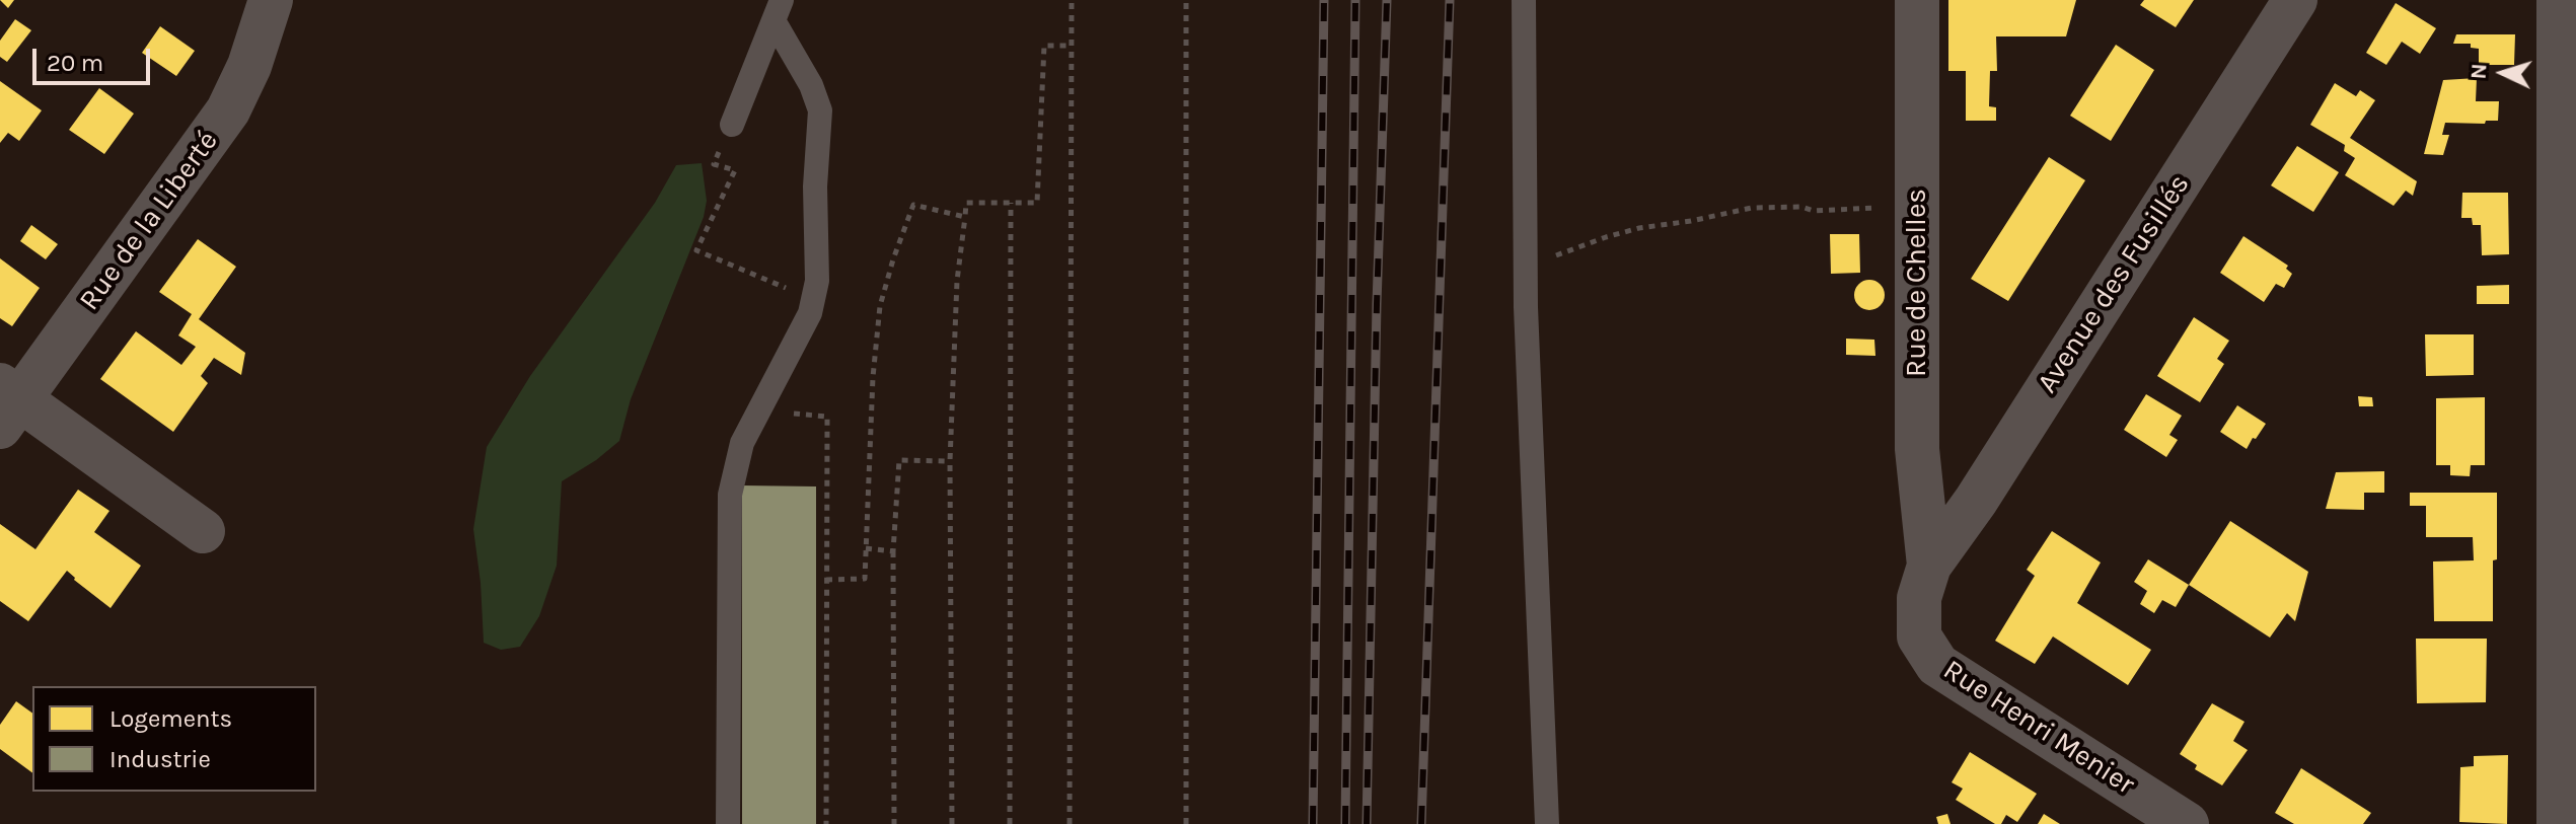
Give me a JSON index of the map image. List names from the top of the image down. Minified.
{"streets":{"street":["Rue de la Liberté","Rue de Chelles","Avenue des Fusillés","Rue Henri Menier"]},"crossings":[["Rue de Chelles","Avenue des Fusillés"],["Rue de Chelles","Rue Henri Menier"],["Avenue des Fusillés","Rue Henri Menier"]],"legend":["Logements","Industrie"],"scale_bar":"20 m","north":"left"}
